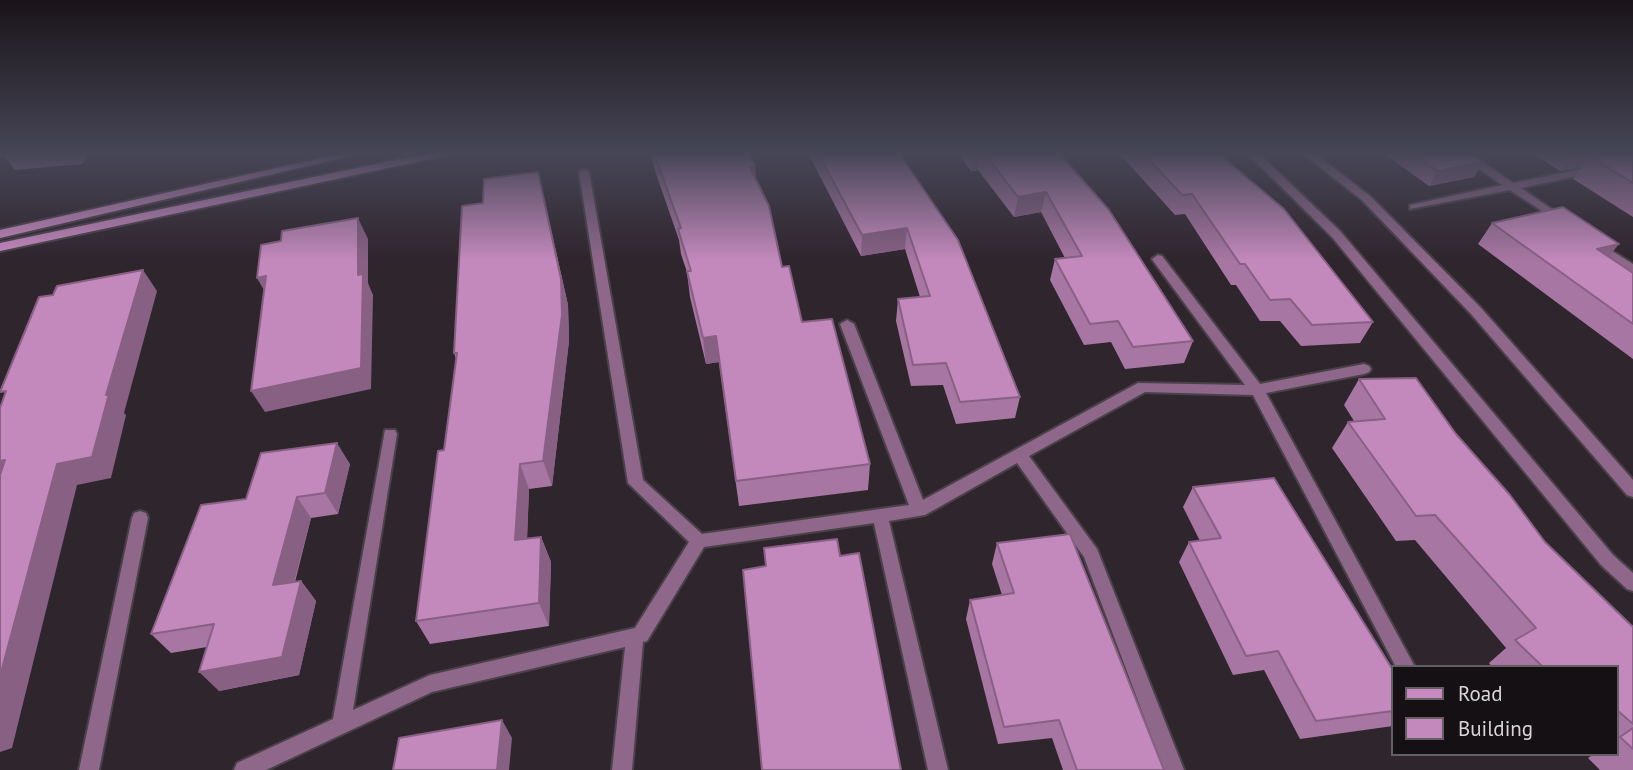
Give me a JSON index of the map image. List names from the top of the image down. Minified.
{"legend":["Road","Building"]}
